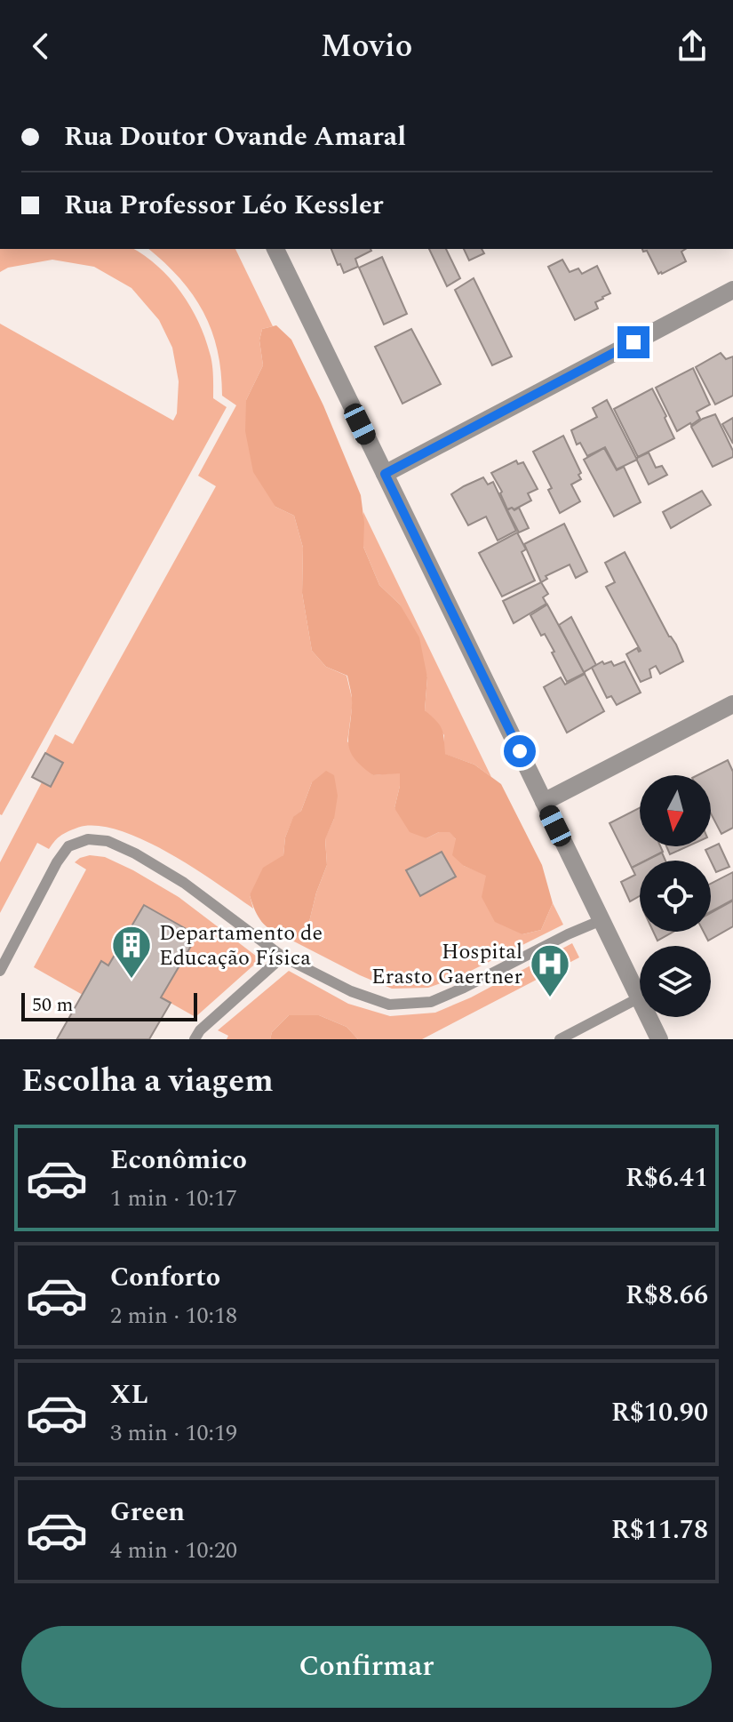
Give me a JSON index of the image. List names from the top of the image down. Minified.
{"places":{"building":["Departamento de Educação Física"],"hospital":["Hospital Erasto Gaertner"]},"scale_bar":"50 m","north":"bottom","page":{"header":"Movio","banner":["Rua Doutor Ovande Amaral","Rua Professor Léo Kessler"],"scale":"50 m","heading":"Escolha a viagem","list":[{"name":"Econômico","note":"1 min · 10:17","value":"R$6.41"},{"name":"Conforto","note":"2 min · 10:18","value":"R$8.66"},{"name":"XL","note":"3 min · 10:19","value":"R$10.90"},{"name":"Green","note":"4 min · 10:20","value":"R$11.78"}],"buttons":"Confirmar"}}
